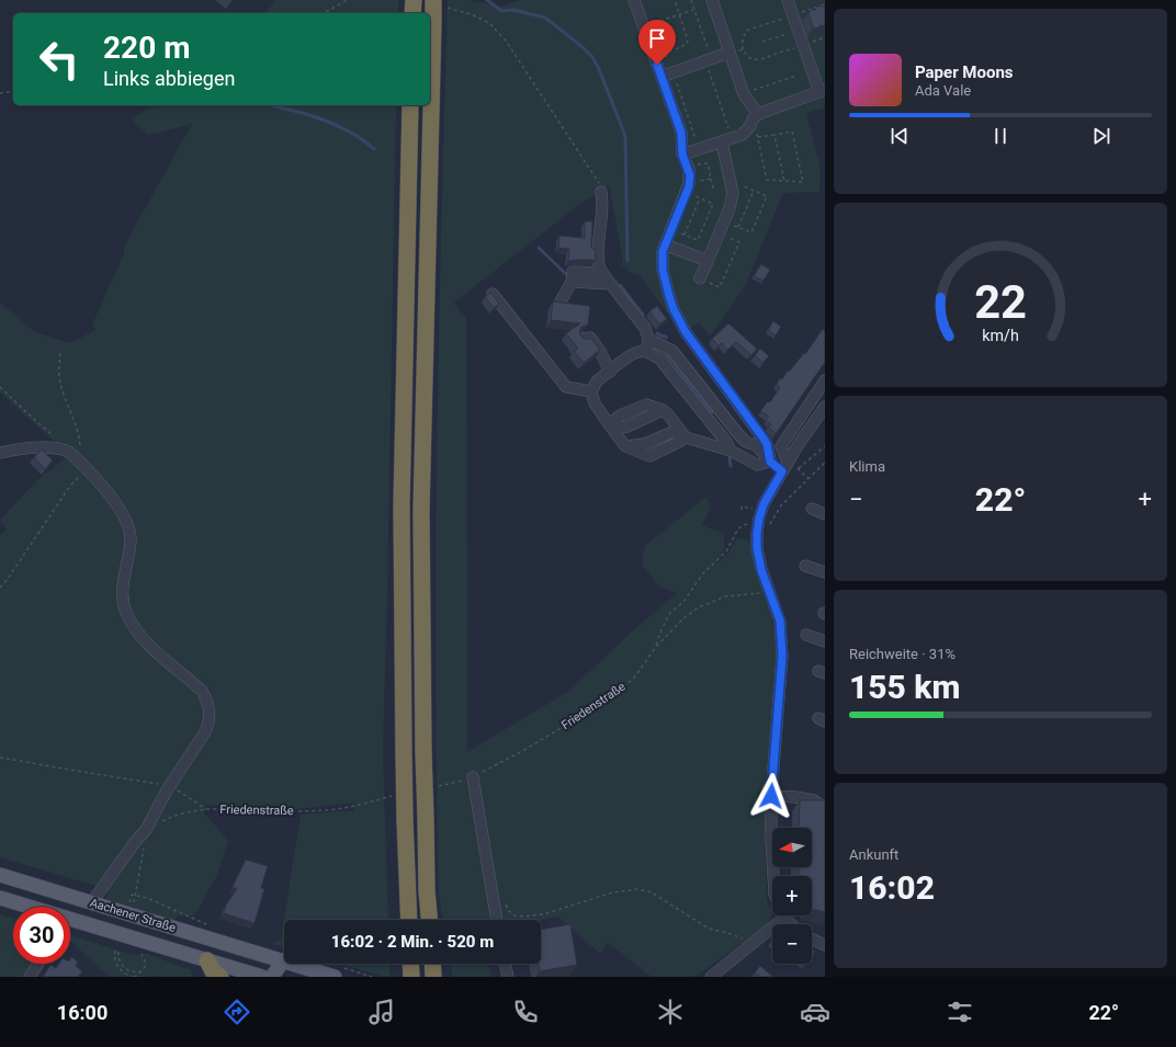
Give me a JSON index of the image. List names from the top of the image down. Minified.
{"streets":{"main road":["Aachener Straße"],"path":["Friedenstraße"]},"north":"left","page":{"turn":["220 m","Links abbiegen"],"song":["Paper Moons","Ada Vale"],"tile":["Klima",["Reichweite · 31%","155 km"],["Ankunft","16:02"]],"heat":["−","22°","+"],"map_buttons":["+","−"],"limit":"30","trip":"16:02 · 2 Min. · 520 m","tabs":["16:00","22°"],"gauge":["22","km/h"]}}
